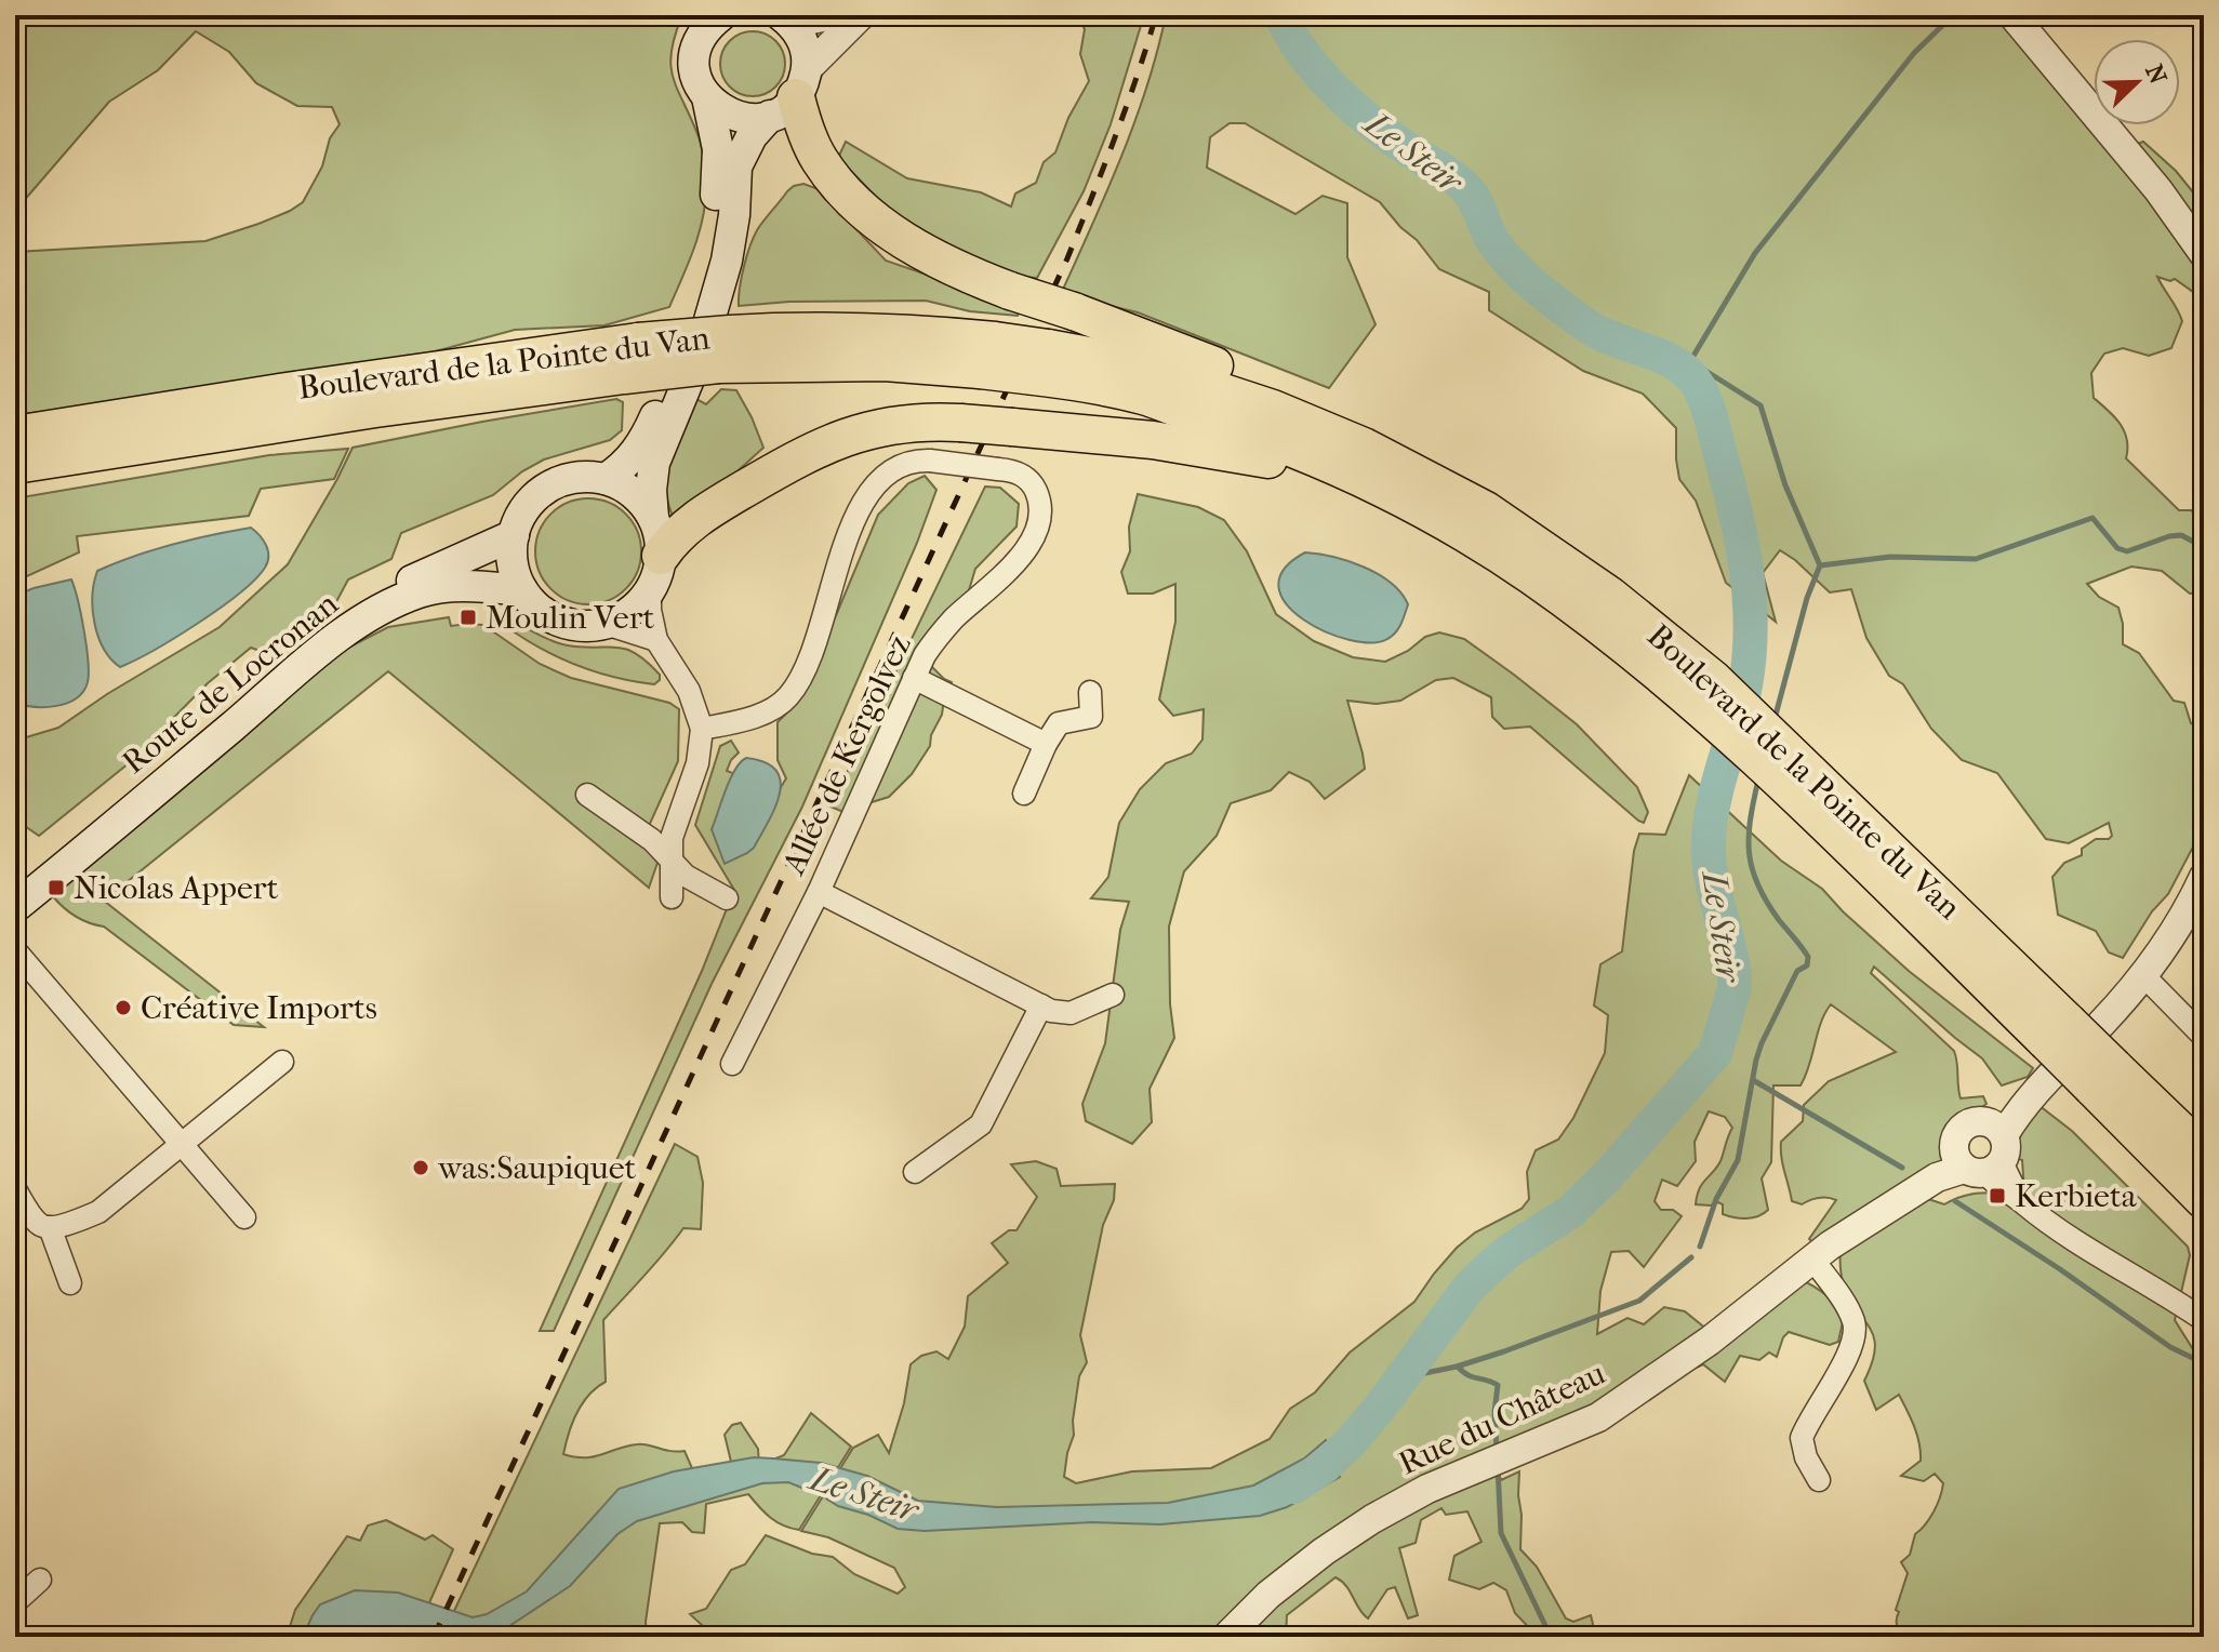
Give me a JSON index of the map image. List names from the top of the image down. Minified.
{"streets":{"highway":["Boulevard de la Pointe du Van"],"main road":["Route de Locronan"],"street":["Allée de Kergolvez","Rue du Château"]},"water":["Le Steir"],"places":{"transit":["Moulin Vert","Nicolas Appert","Kerbieta"],"other":["Créative Imports","was:Saupiquet"]},"north":"top right"}
